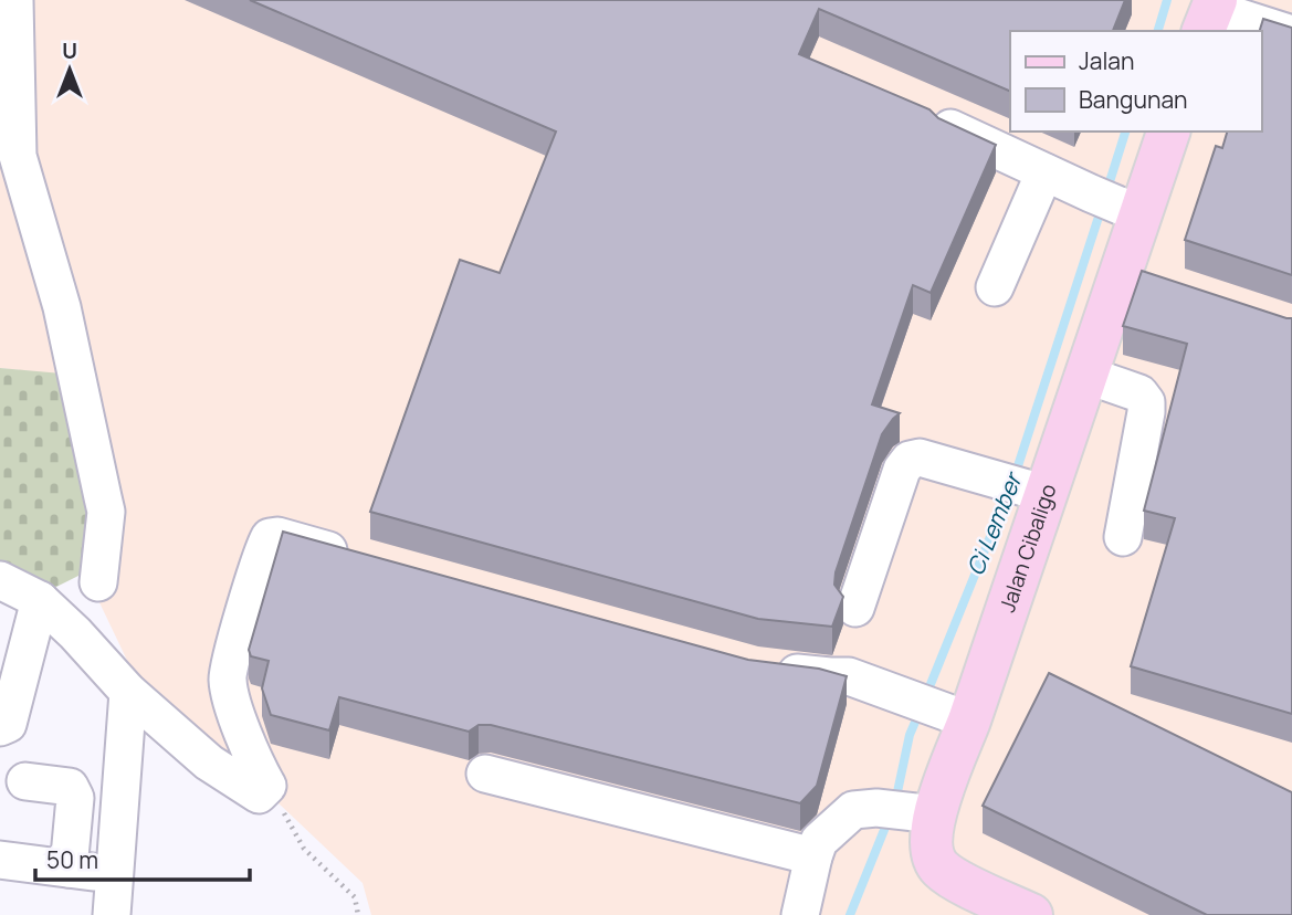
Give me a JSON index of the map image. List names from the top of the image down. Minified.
{"streets":{"main road":["Jalan Cibaligo"]},"water":["Ci Lember"],"legend":["Jalan","Bangunan"],"scale_bar":"50 m","north":"top"}
